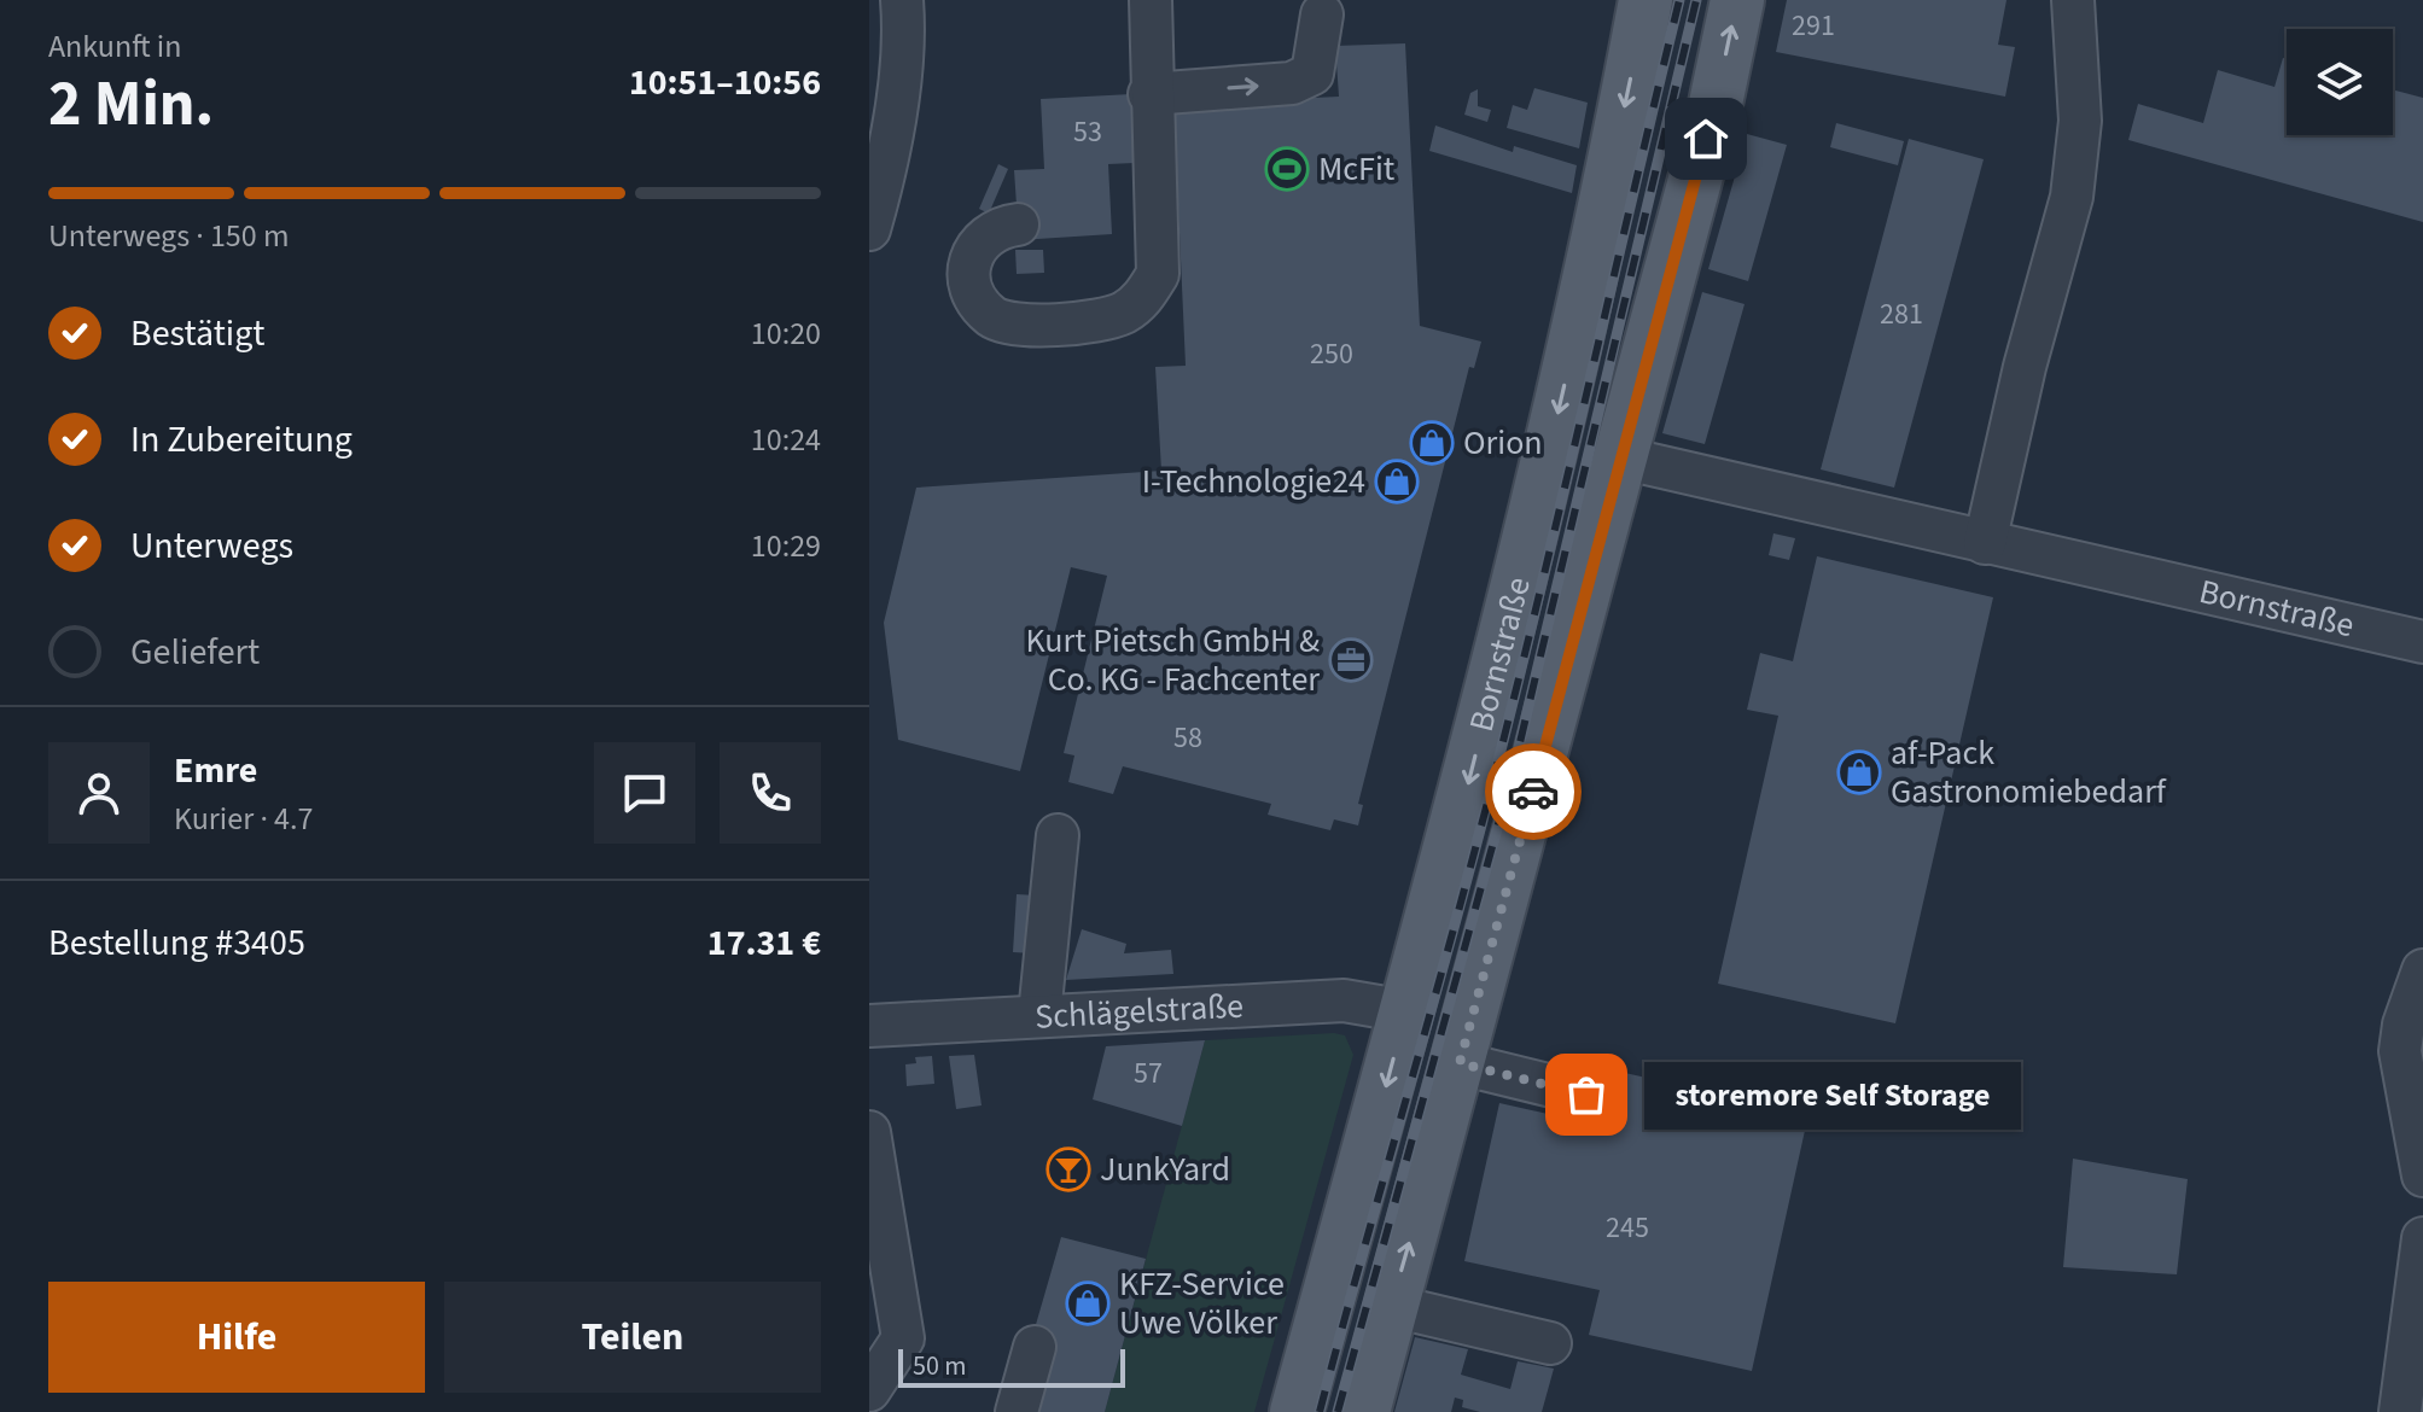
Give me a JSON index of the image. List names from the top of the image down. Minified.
{"streets":{"main road":["Bornstraße"],"street":["Schlägelstraße"]},"crossings":[["Bornstraße","Schlägelstraße"]],"places":{"sports":["McFit"],"shop":["Orion","I-Technologie24","af-Pack Gastronomiebedarf","KFZ-Service Uwe Völker"],"office":["Kurt Pietsch GmbH & Co. KG - Fachcenter"],"other":["storemore Self Storage"],"bar":["JunkYard"]},"house_numbers":["291","53","281","250","58","57","245"],"scale_bar":"50 m","page":{"heading":["2 Min.","Ankunft in","10:51–10:56"],"panel":["Emre","Kurier · 4.7","Bestellung #3405","17.31 €"],"bar":"Unterwegs · 150 m","list":[["Bestätigt","10:20"],["In Zubereitung","10:24"],["Unterwegs","10:29"],"Geliefert"],"bubble":"storemore Self Storage","buttons":["Hilfe","Teilen"],"scale":"50 m"}}
